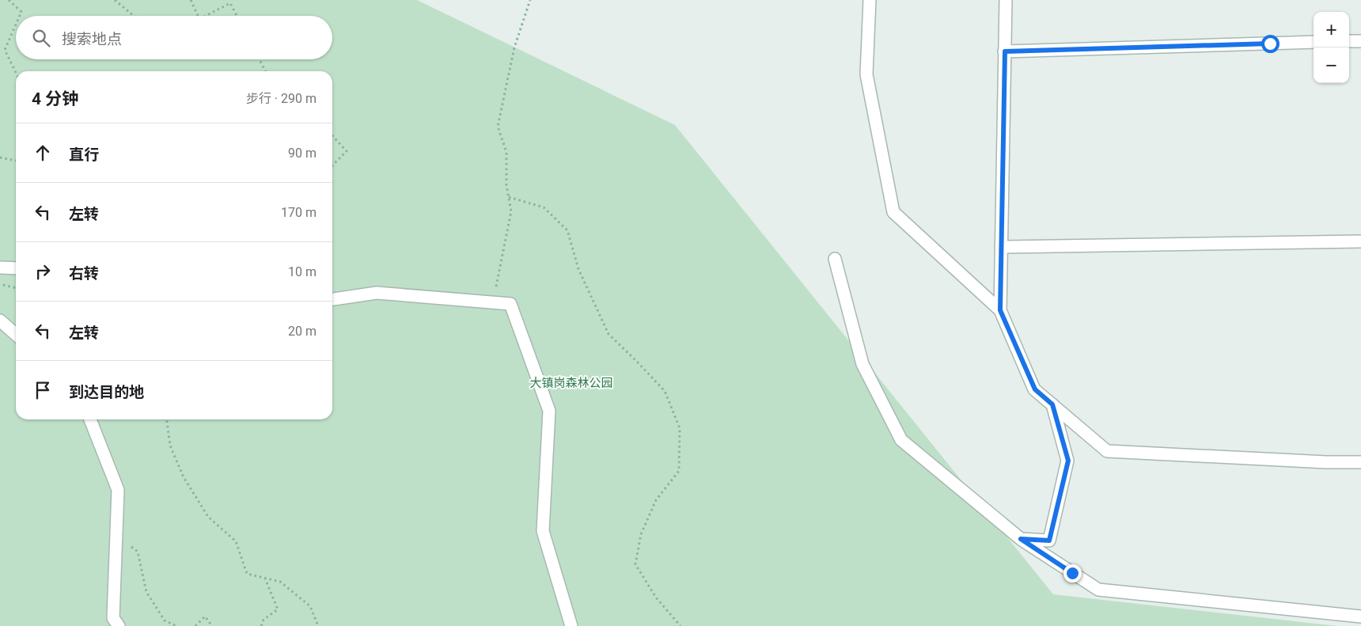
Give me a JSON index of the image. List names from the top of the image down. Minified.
{"parks":["大镇岗森林公园"],"page":{"map_buttons":["+","−"],"search":"搜索地点","heading":["4 分钟","步行 · 290 m"],"list":[["直行","90 m"],["左转","170 m"],["右转","10 m"],["左转","20 m"],"到达目的地"]}}
